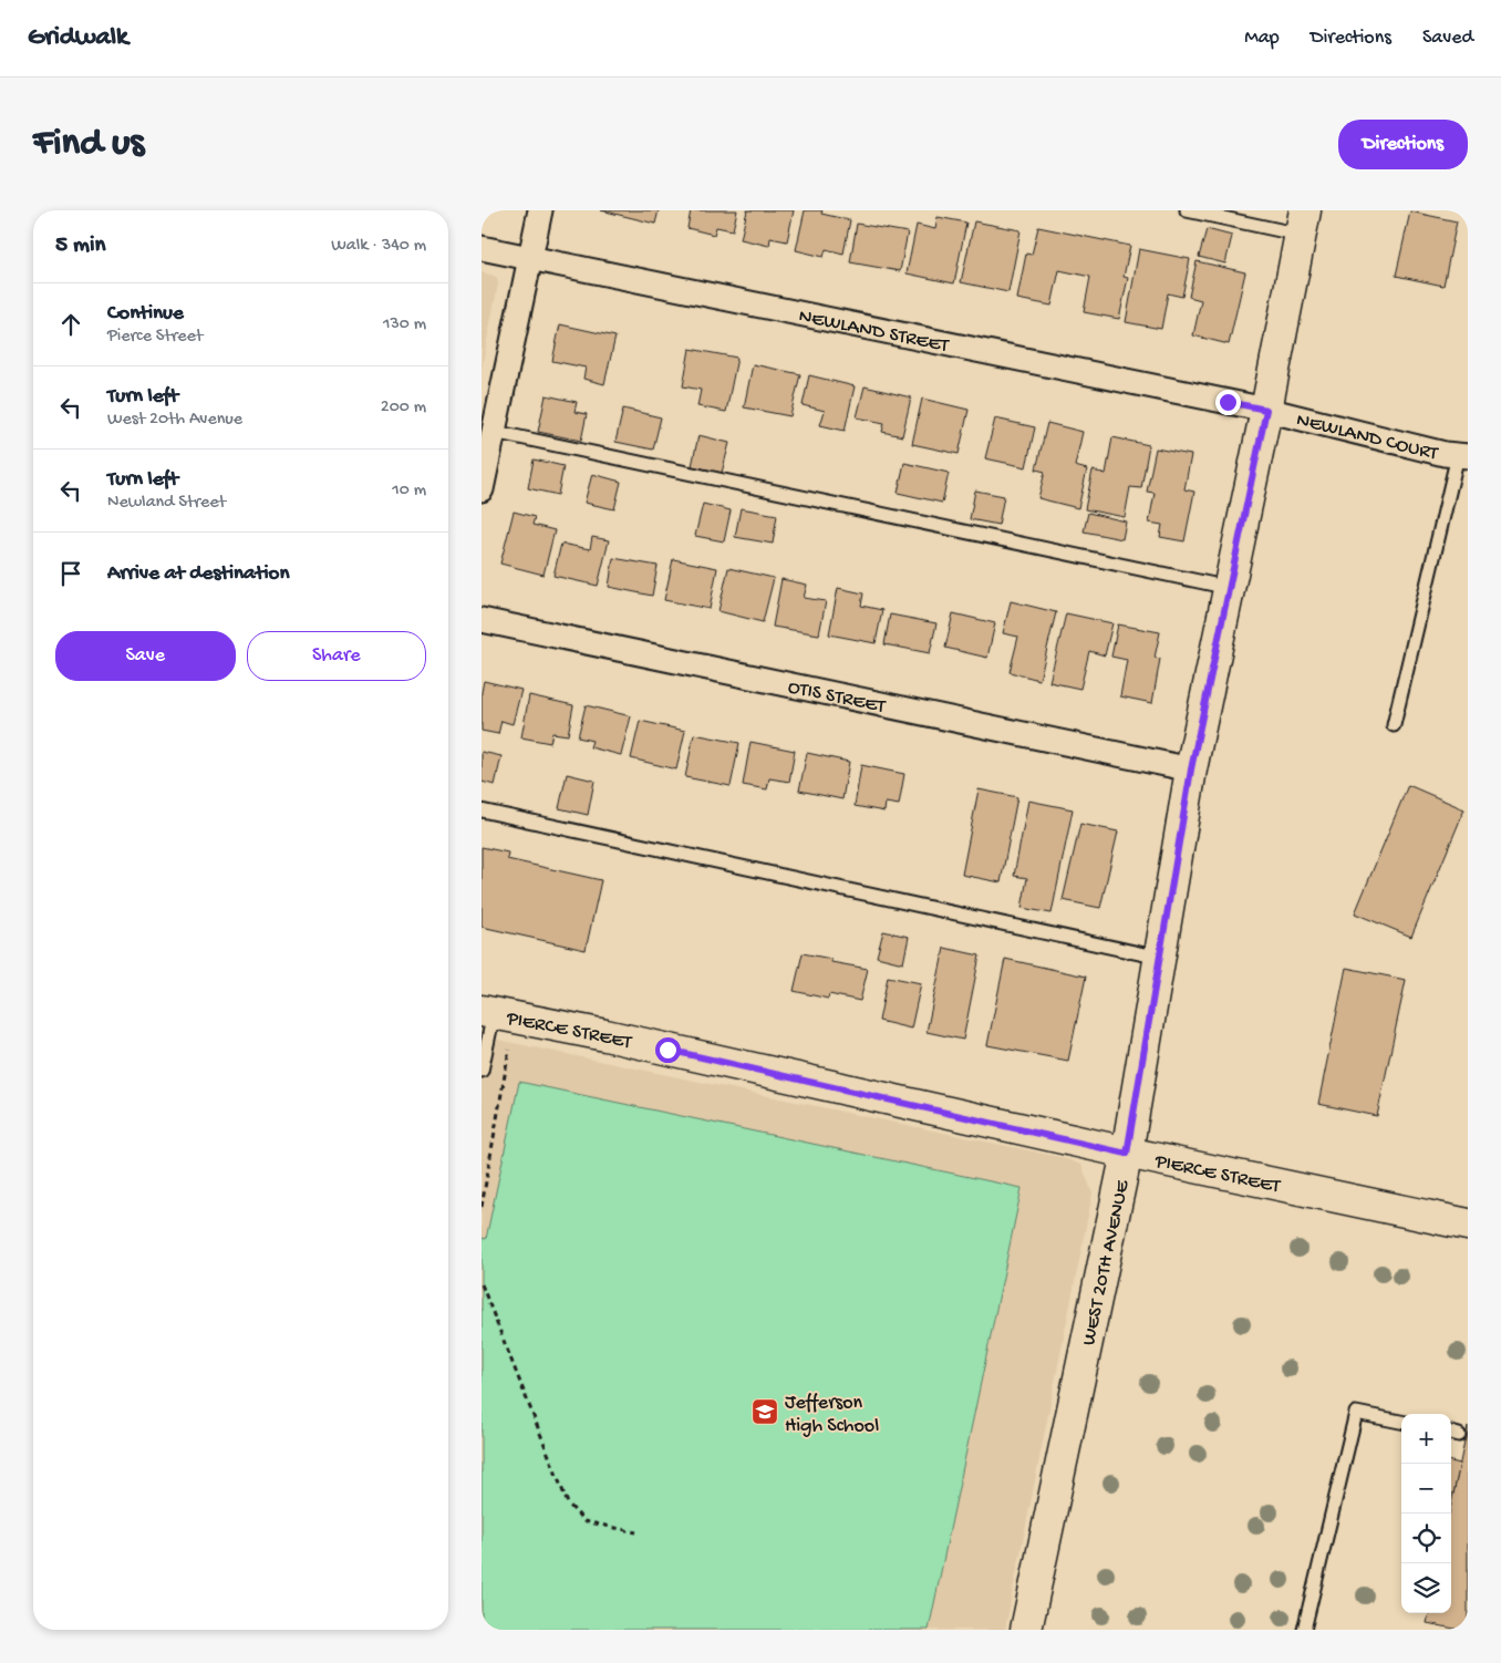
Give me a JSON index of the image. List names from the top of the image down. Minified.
{"streets":{"street":["NEWLAND STREET","NEWLAND COURT","OTIS STREET","PIERCE STREET","WEST 20TH AVENUE"]},"crossings":[["NEWLAND STREET","NEWLAND COURT"],["NEWLAND STREET","WEST 20TH AVENUE"],["NEWLAND COURT","WEST 20TH AVENUE"],["OTIS STREET","WEST 20TH AVENUE"],["PIERCE STREET","WEST 20TH AVENUE"]],"places":{"school or university":["Jefferson High School"]},"page":{"header":"Gridwalk","nav":["Map","Directions","Saved"],"buttons":["Directions",["Save","Share"]],"title":"Find us","heading":["5 min","Walk · 340 m"],"list":[["Continue","Pierce Street","130 m"],["Turn left","West 20th Avenue","200 m"],["Turn left","Newland Street","10 m"],"Arrive at destination"],"map_buttons":["+","−"]}}
